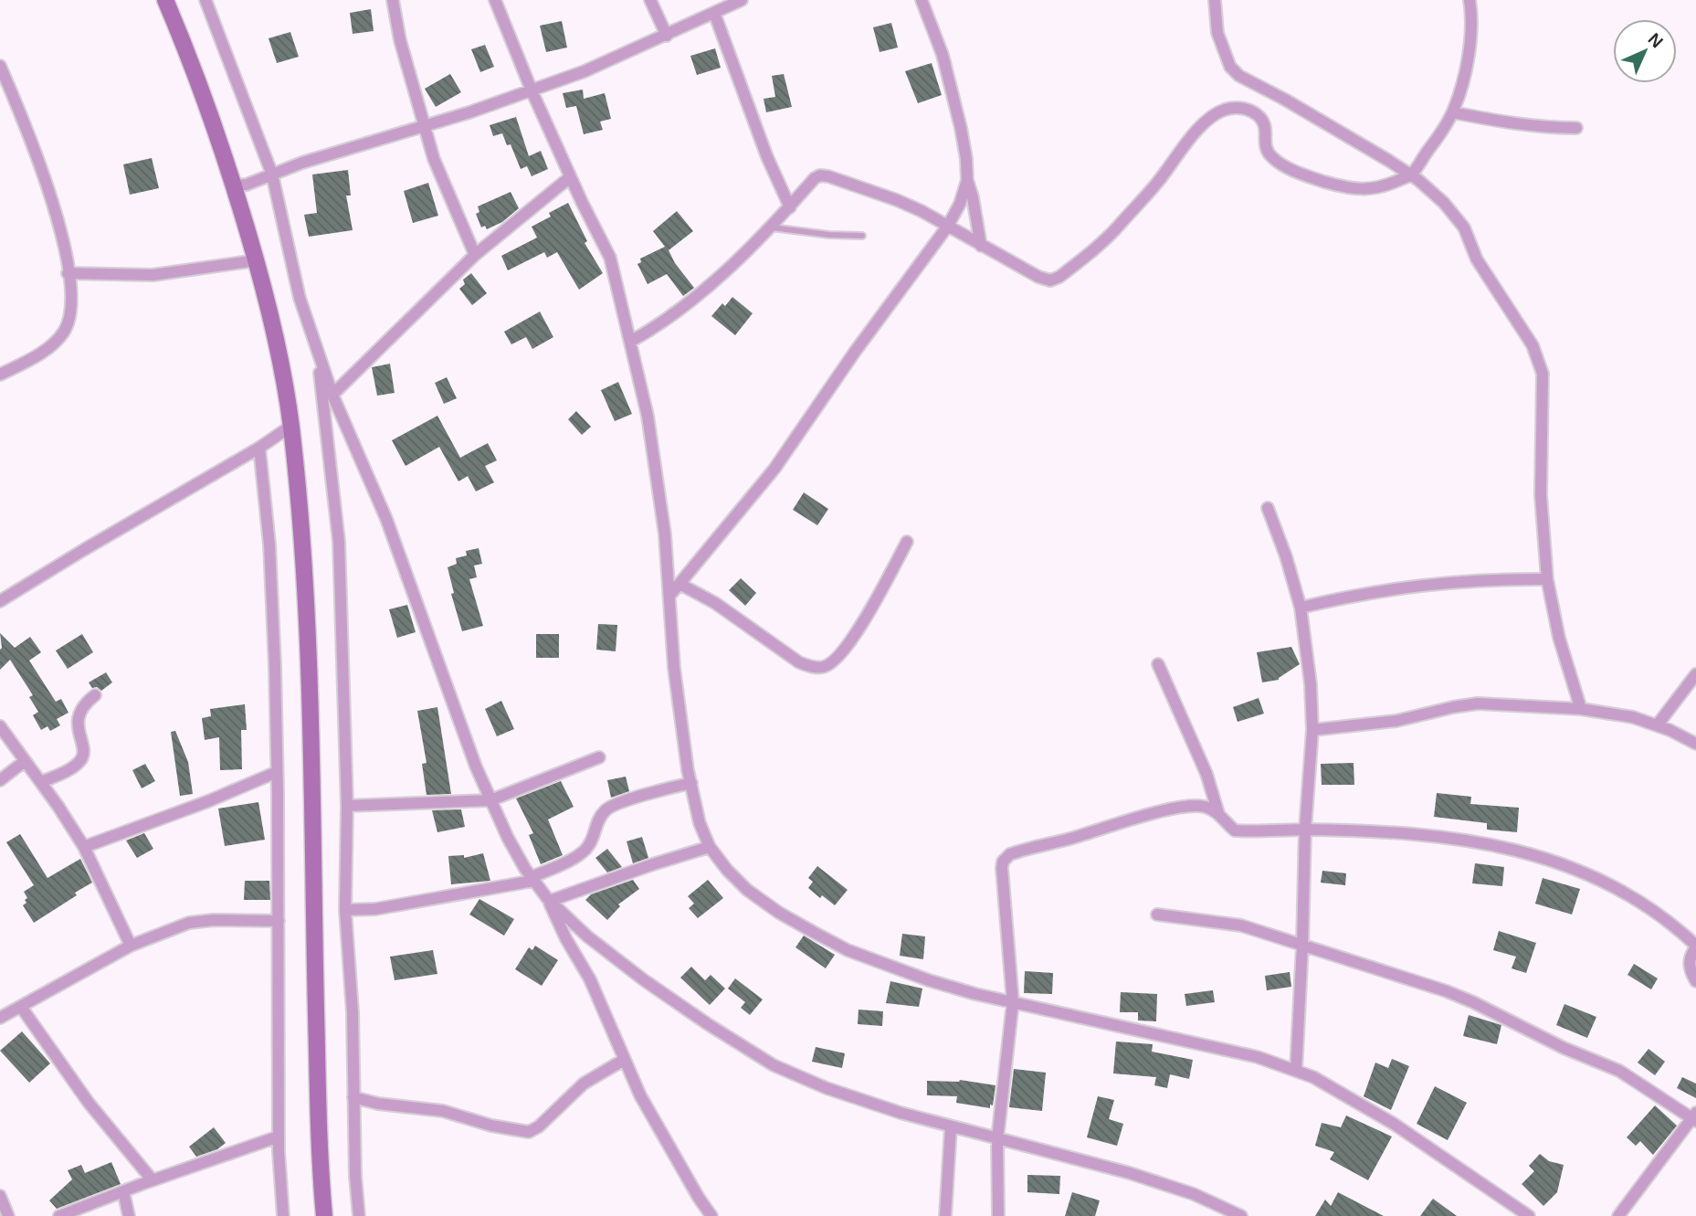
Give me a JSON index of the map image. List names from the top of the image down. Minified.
{"north":"top right"}
